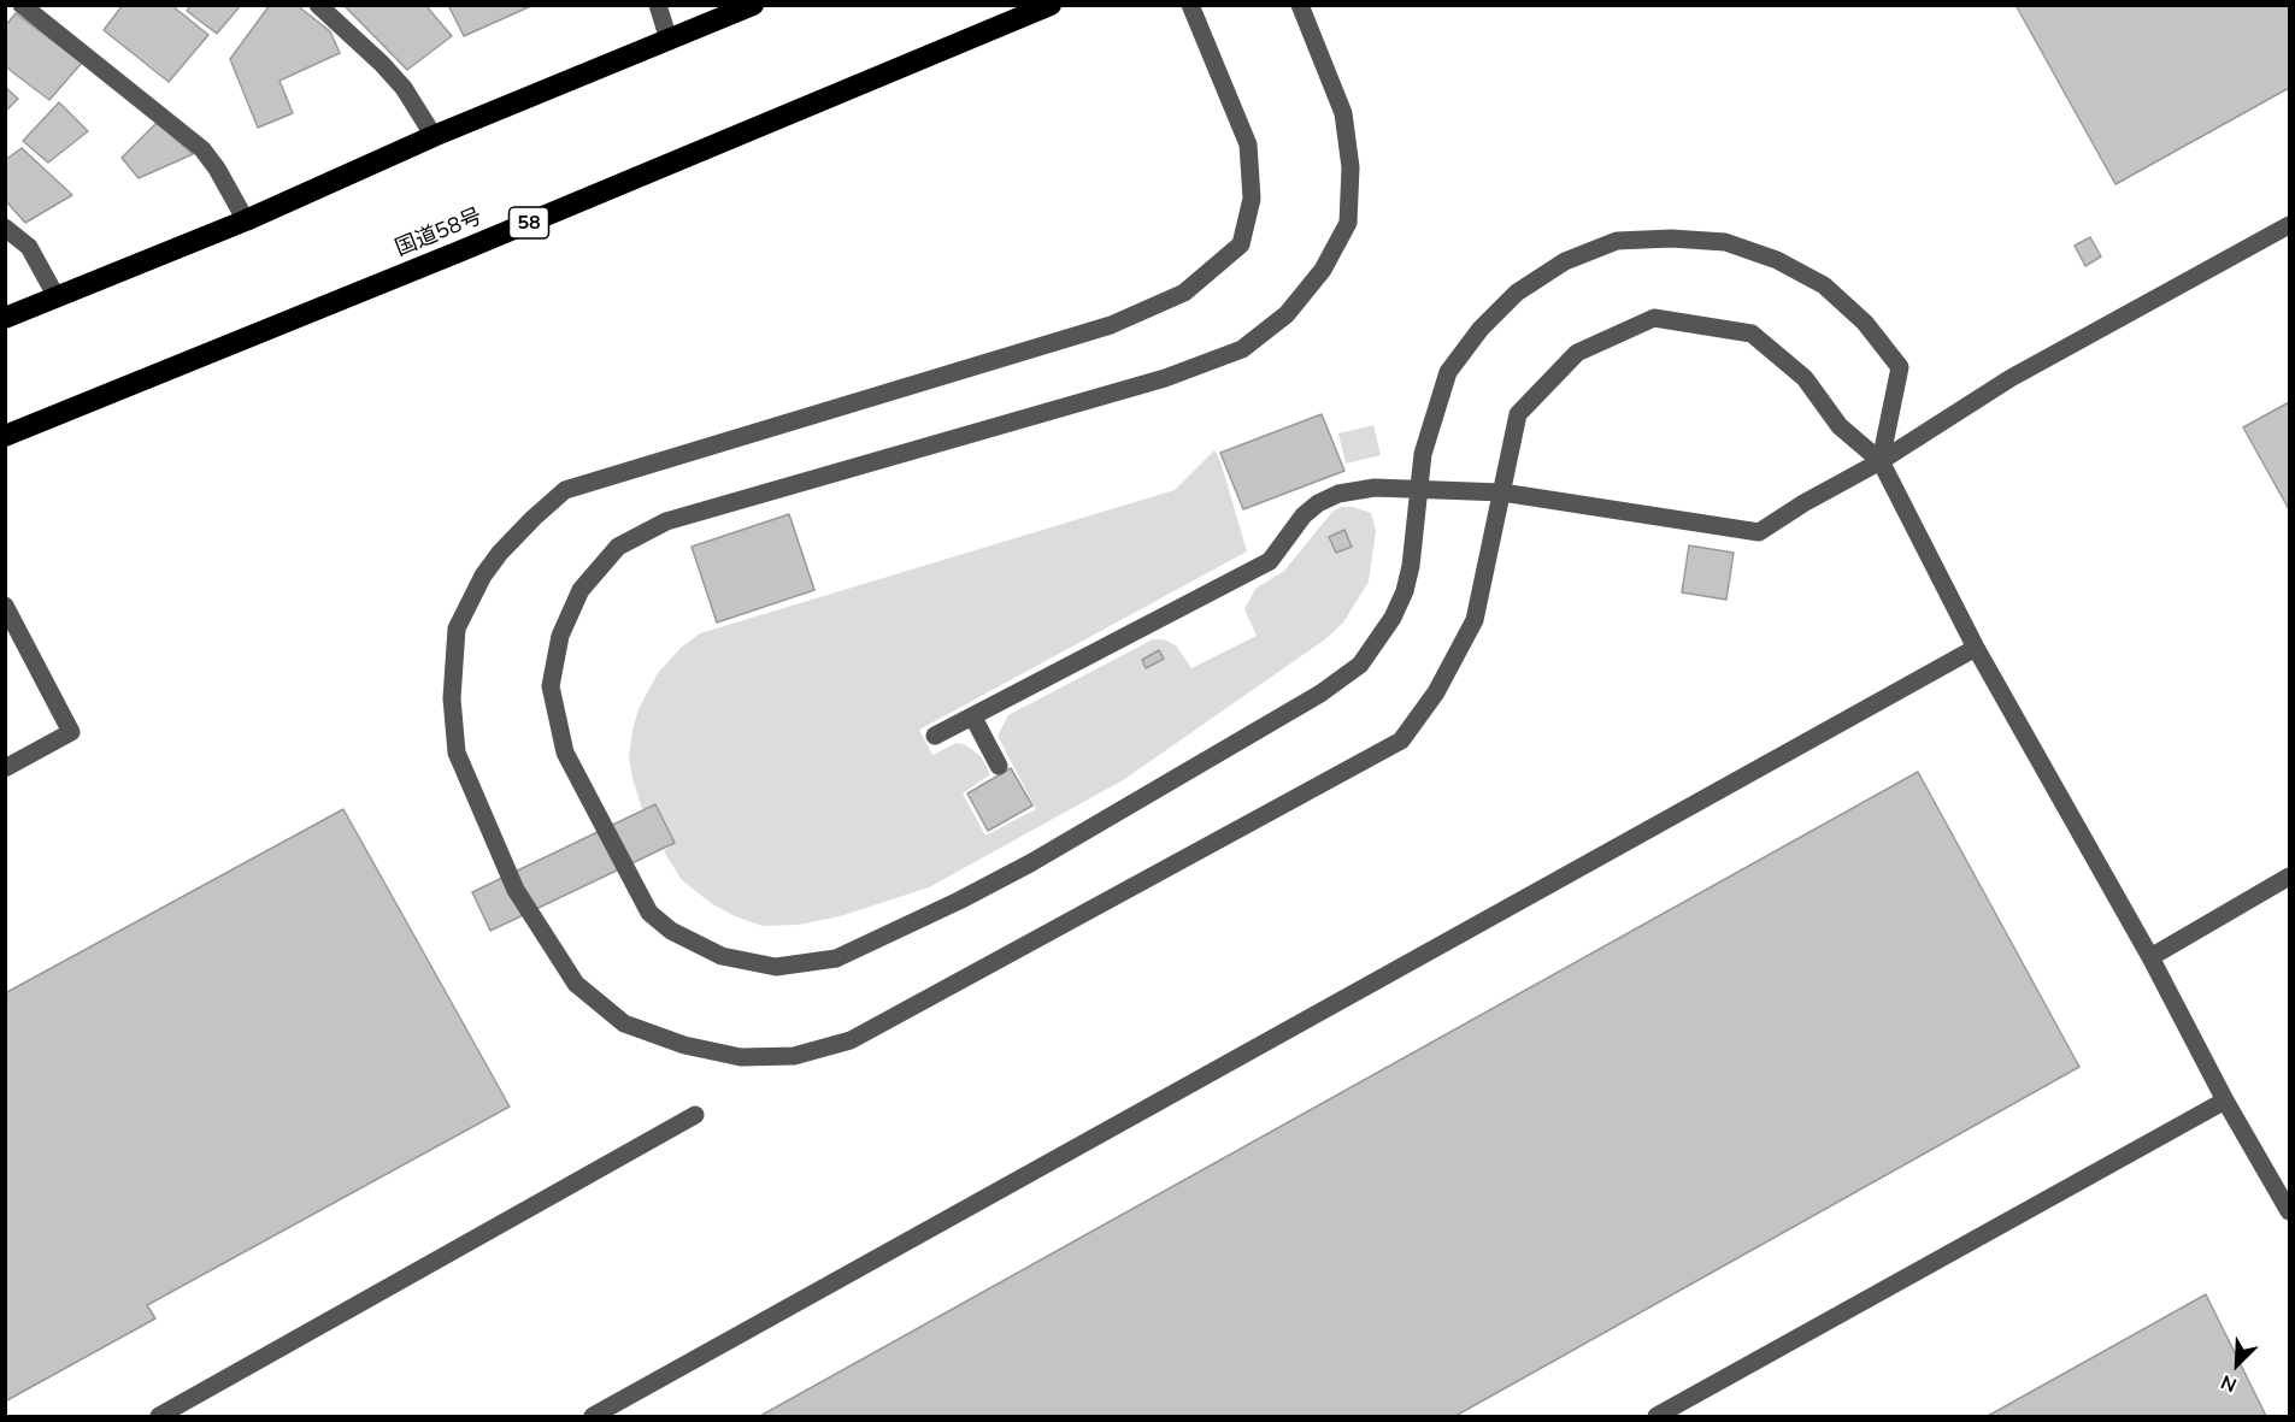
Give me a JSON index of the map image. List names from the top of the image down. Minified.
{"streets":{"highway":["58","国道58号"]},"north":"bottom left"}
